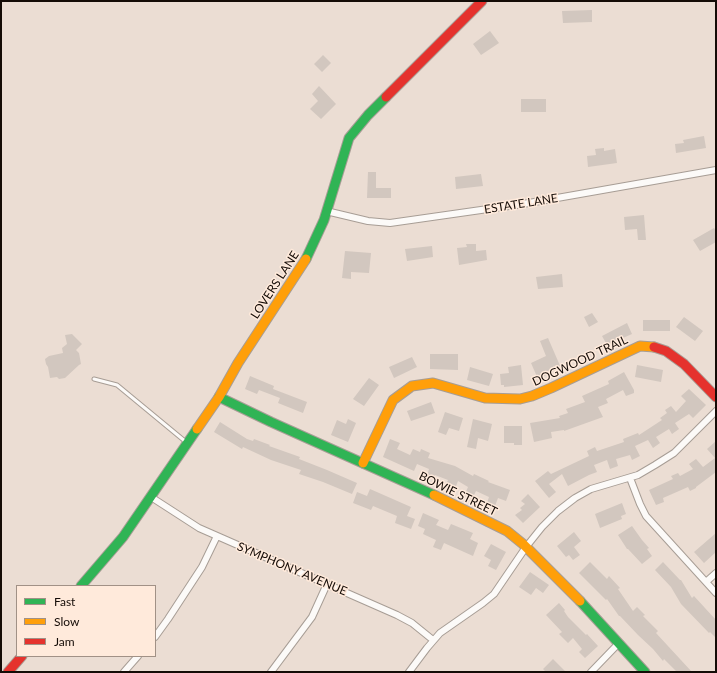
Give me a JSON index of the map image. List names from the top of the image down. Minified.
{"streets":{"street":["ESTATE LANE","LOVERS LANE","DOGWOOD TRAIL","BOWIE STREET","SYMPHONY AVENUE"]},"crossings":[["ESTATE LANE","LOVERS LANE"],["LOVERS LANE","BOWIE STREET"],["LOVERS LANE","SYMPHONY AVENUE"],["DOGWOOD TRAIL","BOWIE STREET"]],"legend":["Fast","Slow","Jam"]}
